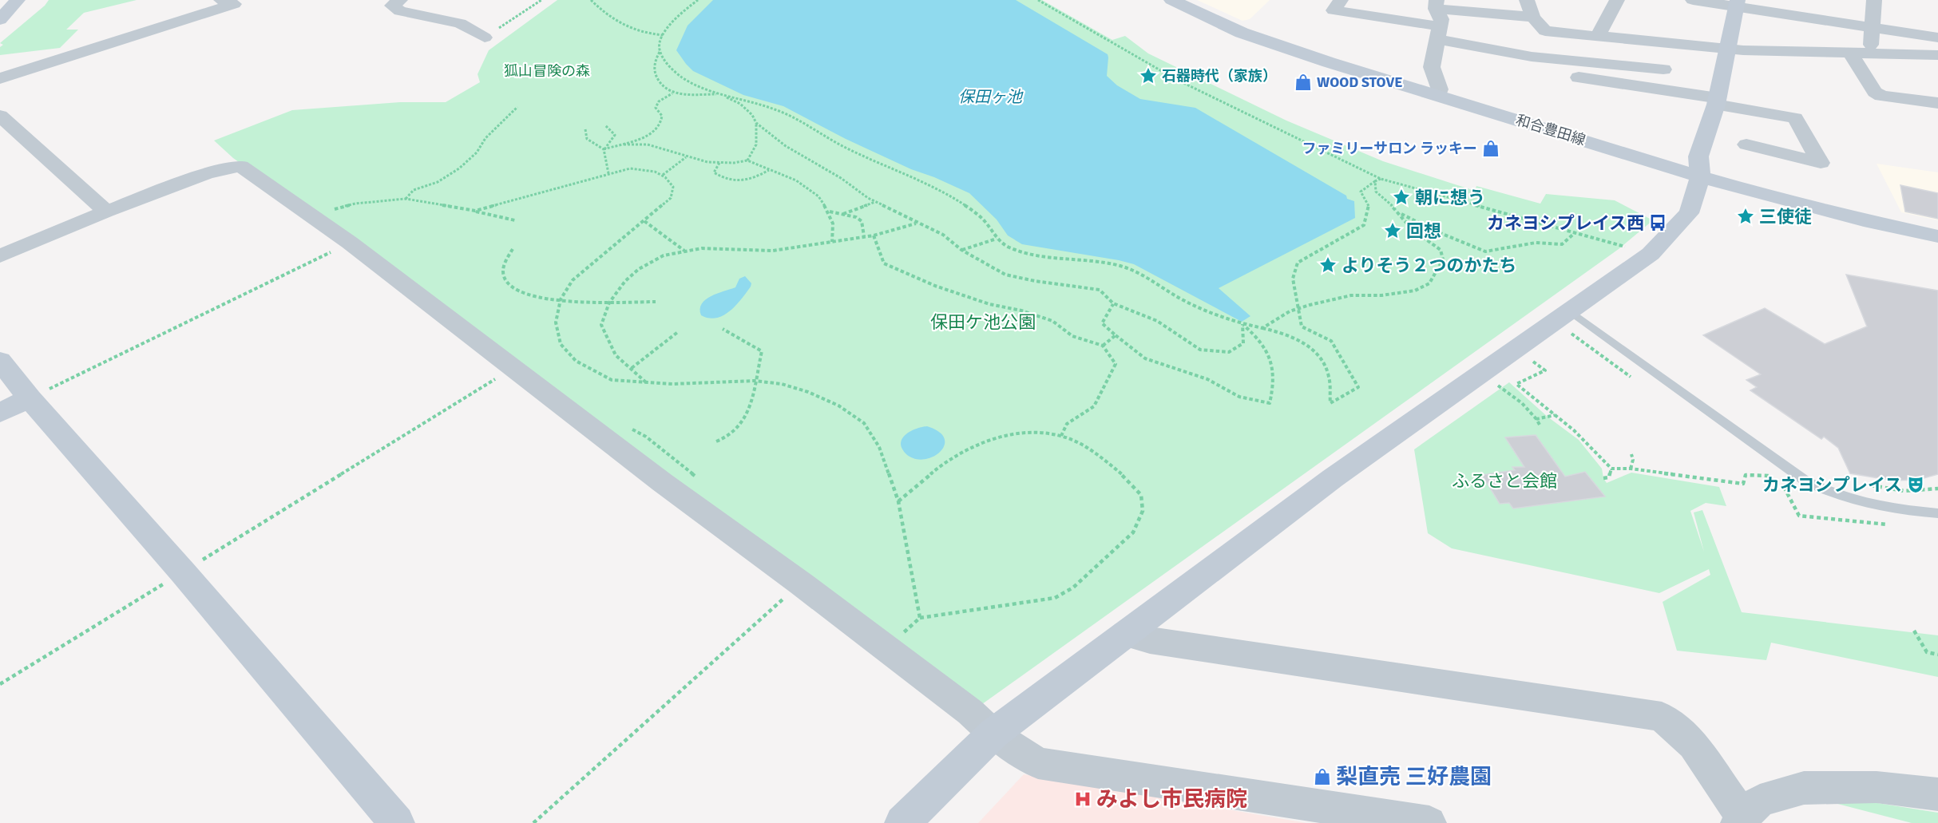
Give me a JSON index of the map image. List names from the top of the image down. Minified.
{"streets":{"street":["和合豊田線"]},"water":["保田ヶ池"],"parks":["狐山冒険の森","保田ケ池公園","ふるさと会館"],"places":{"place":["石器時代（家族）","朝に想う","三使徒","回想","よりそう２つのかたち"],"shop":["WOOD STOVE","ファミリーサロン ラッキー","梨直売 三好農園"],"bus stop":["カネヨシプレイス西"],"theatre":["カネヨシプレイス"],"hospital":["みよし市民病院"]}}
